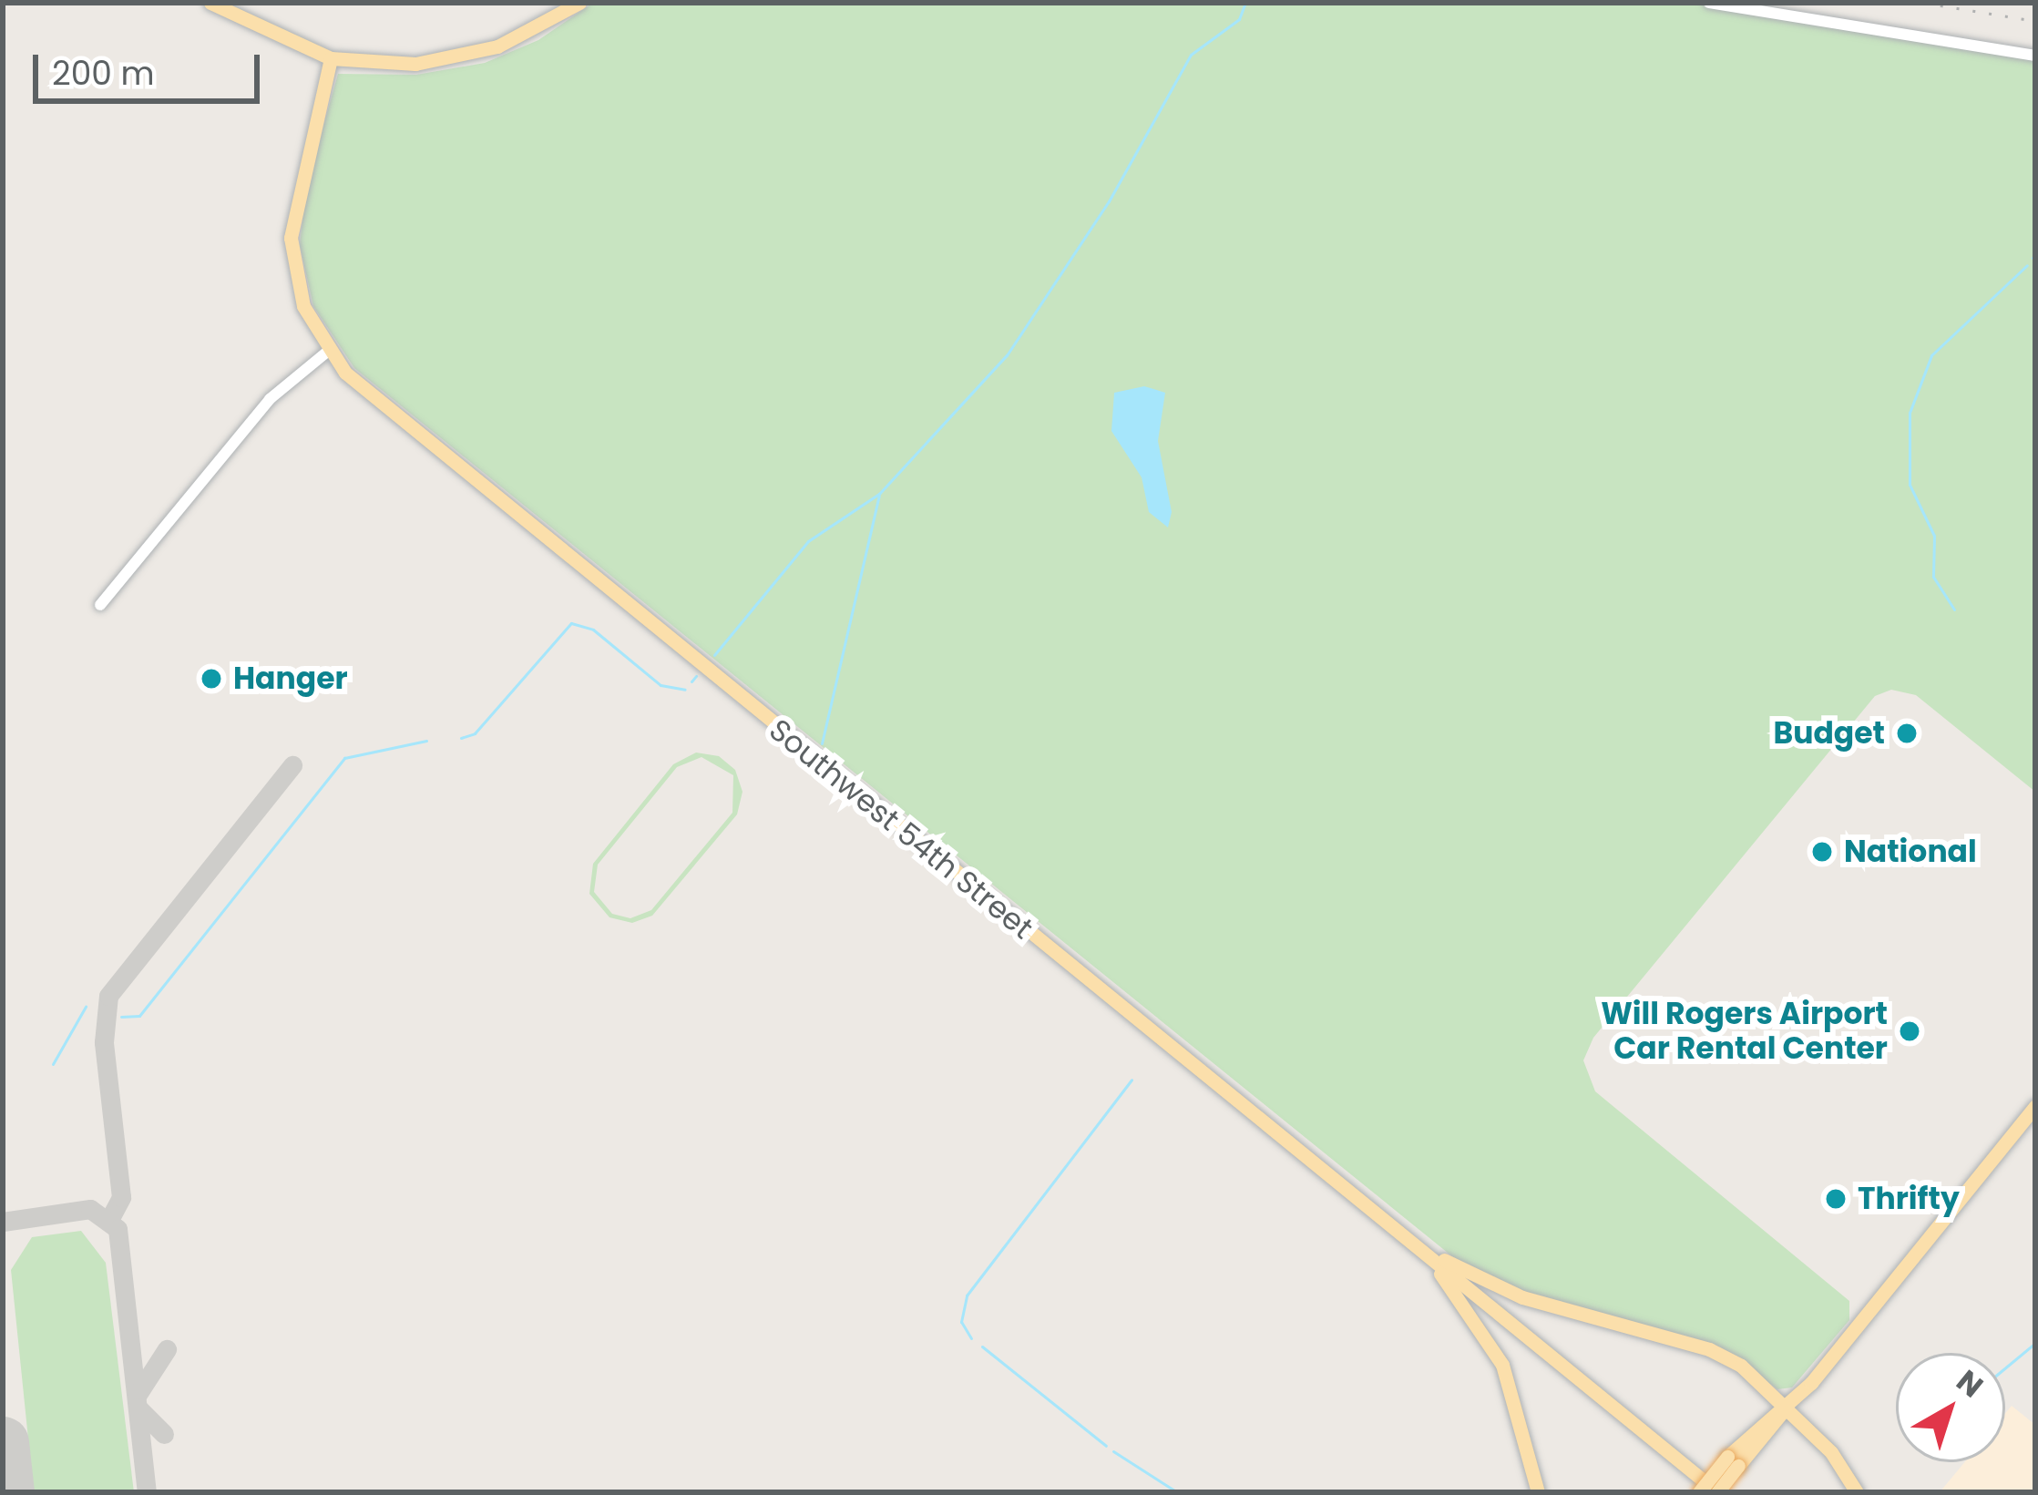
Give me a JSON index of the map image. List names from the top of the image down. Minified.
{"streets":{"main road":["Southwest 54th Street"]},"places":["Hanger","Budget","National","Will Rogers Airport Car Rental Center","Thrifty"],"scale_bar":"200 m","north":"top right"}
